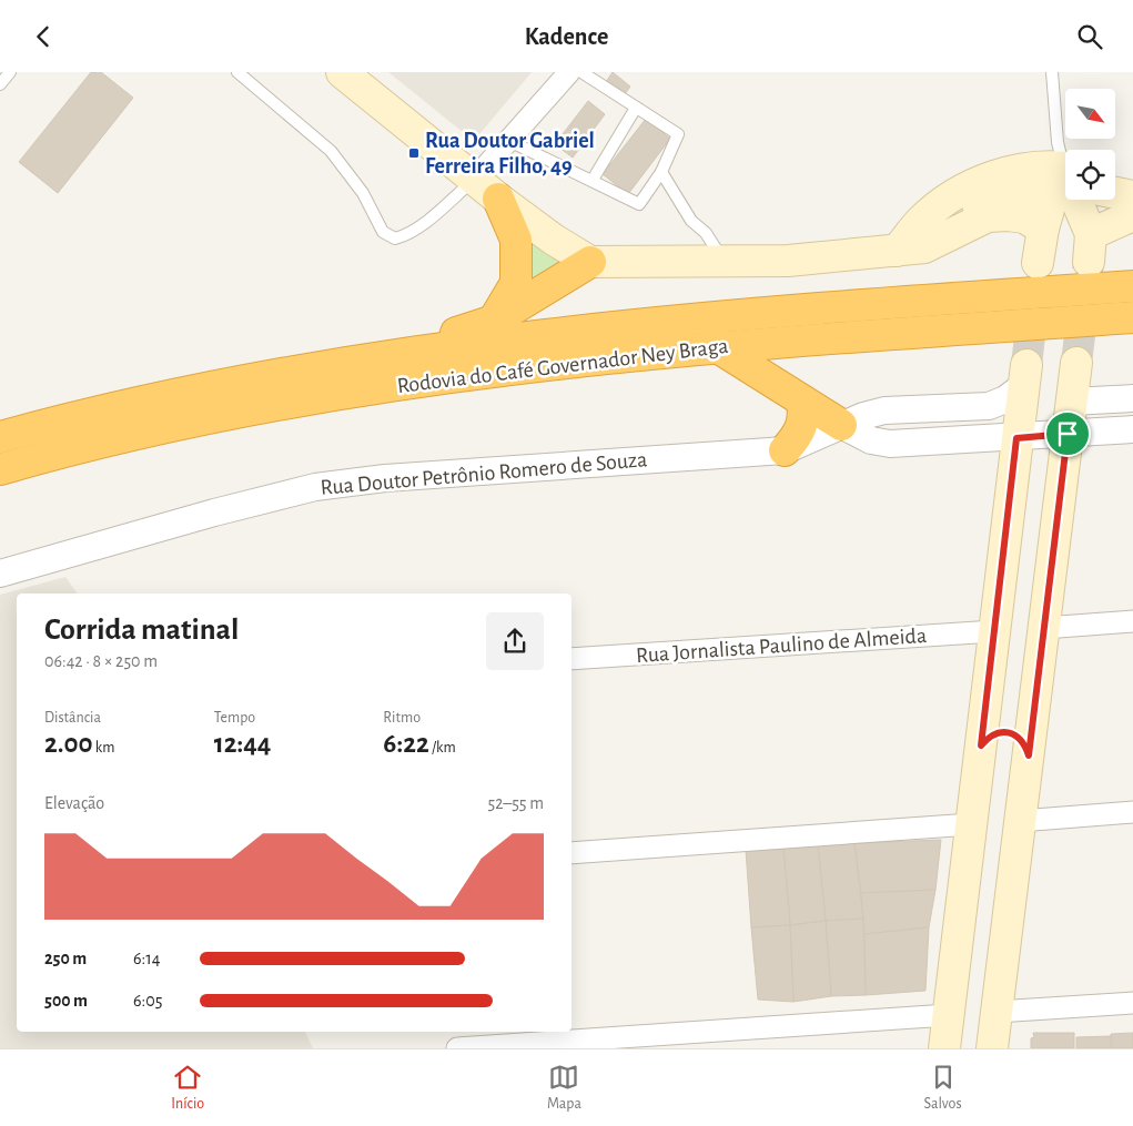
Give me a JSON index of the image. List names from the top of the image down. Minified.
{"streets":{"highway":["Rodovia do Café Governador Ney Braga"],"street":["Rua Doutor Petrônio Romero de Souza","Rua Jornalista Paulino de Almeida"]},"places":{"transit":["Rua Doutor Gabriel Ferreira Filho, 49"]},"north":"bottom right","page":{"header":"Kadence","heading":["Corrida matinal","06:42 · 8 × 250 m"],"stats":[["Distância","2.00 km"],["Tempo","12:44"],["Ritmo","6:22 /km"]],"chart":["Elevação","52–55 m"],"list":[{"name":"250 m","note":"6:14"},{"name":"500 m","note":"6:05"}],"tabs":["Início","Mapa","Salvos"]}}
